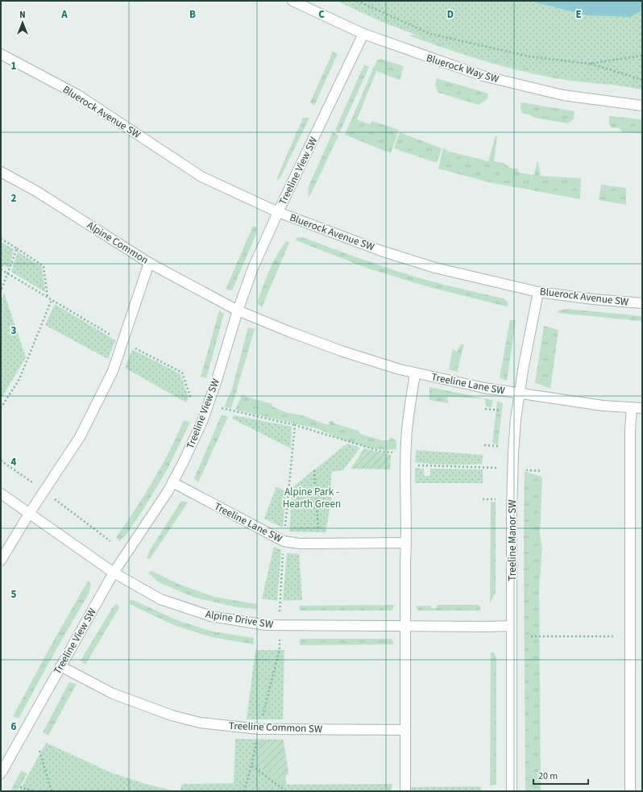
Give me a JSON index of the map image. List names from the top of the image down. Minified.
{"streets":{"street":["Bluerock Way SW","Bluerock Avenue SW","Treeline View SW","Alpine Common","Treeline Lane SW","Treeline Manor SW","Alpine Drive SW","Treeline Common SW"]},"crossings":[["Bluerock Way SW","Treeline View SW"],["Bluerock Avenue SW","Treeline View SW"],["Bluerock Avenue SW","Treeline Manor SW"],["Treeline View SW","Alpine Common"],["Treeline View SW","Treeline Lane SW"],["Treeline View SW","Alpine Drive SW"],["Treeline View SW","Treeline Common SW"],["Alpine Common","Treeline Lane SW"],["Treeline Lane SW","Treeline Manor SW"],["Treeline Manor SW","Alpine Drive SW"]],"parks":["Alpine Park - Hearth Green"],"scale_bar":"20 m","north":"top","grid":{"columns":["A","B","C","D","E"],"rows":["1","2","3","4","5","6"]}}
